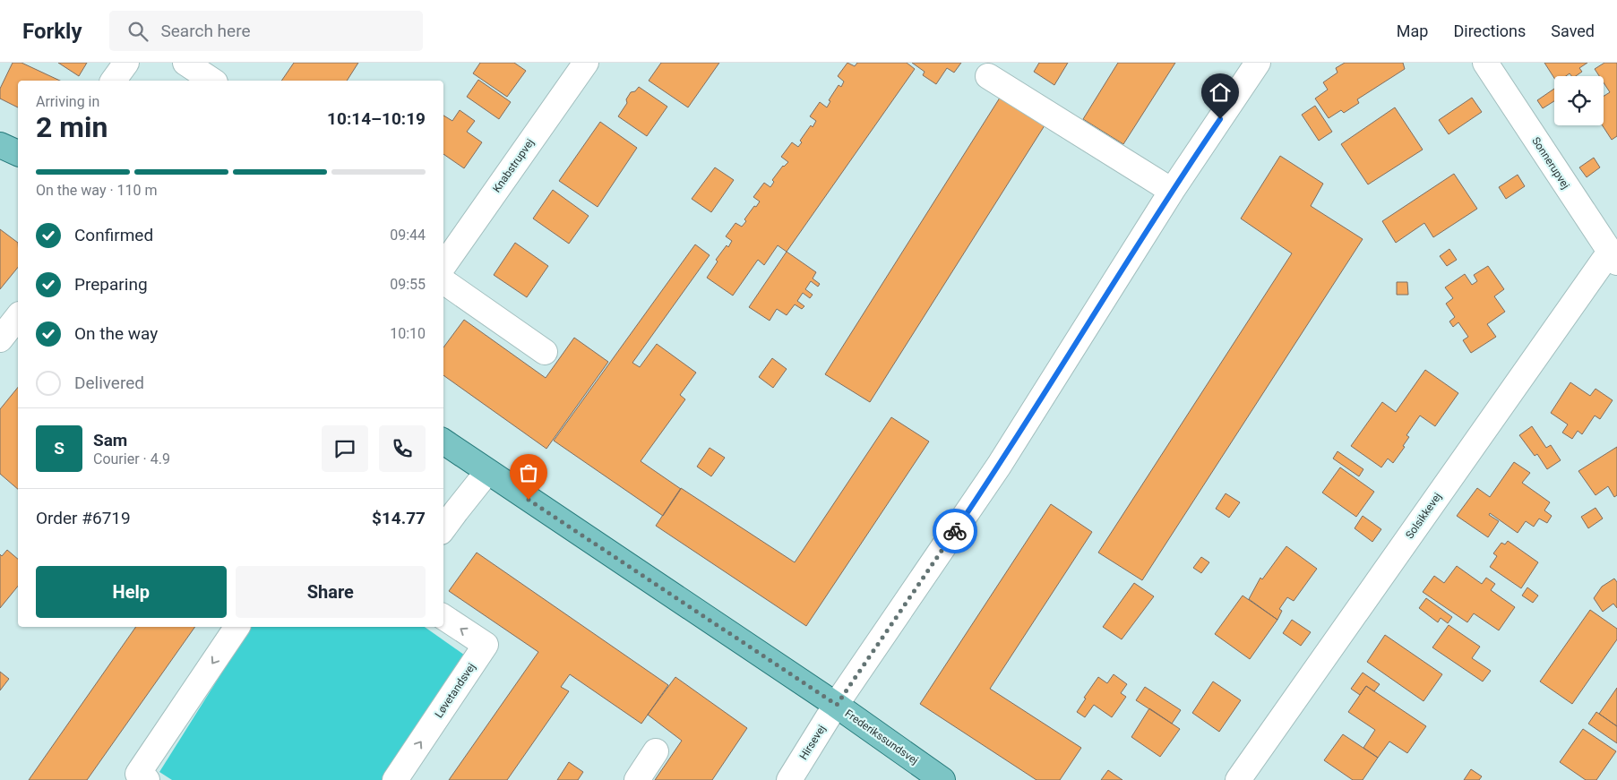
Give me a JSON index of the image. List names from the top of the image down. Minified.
{"streets":{"main road":["Frederikssundsvej"],"street":["Sonnerupvej","Knabstrupvej","Solsikkevej","Løvetandsvej","Hirsevej"]},"crossings":[["Sonnerupvej","Solsikkevej"],["Frederikssundsvej","Hirsevej"]],"page":{"header":"Forkly","search":"Search here","nav":["Map","Directions","Saved"],"heading":["2 min","Arriving in","10:14–10:19"],"panel":["Sam","Courier · 4.9","Order #6719","$14.77"],"bar":"On the way · 110 m","list":[["Confirmed","09:44"],["Preparing","09:55"],["On the way","10:10"],"Delivered"],"round":"S","buttons":["Help","Share"]}}
